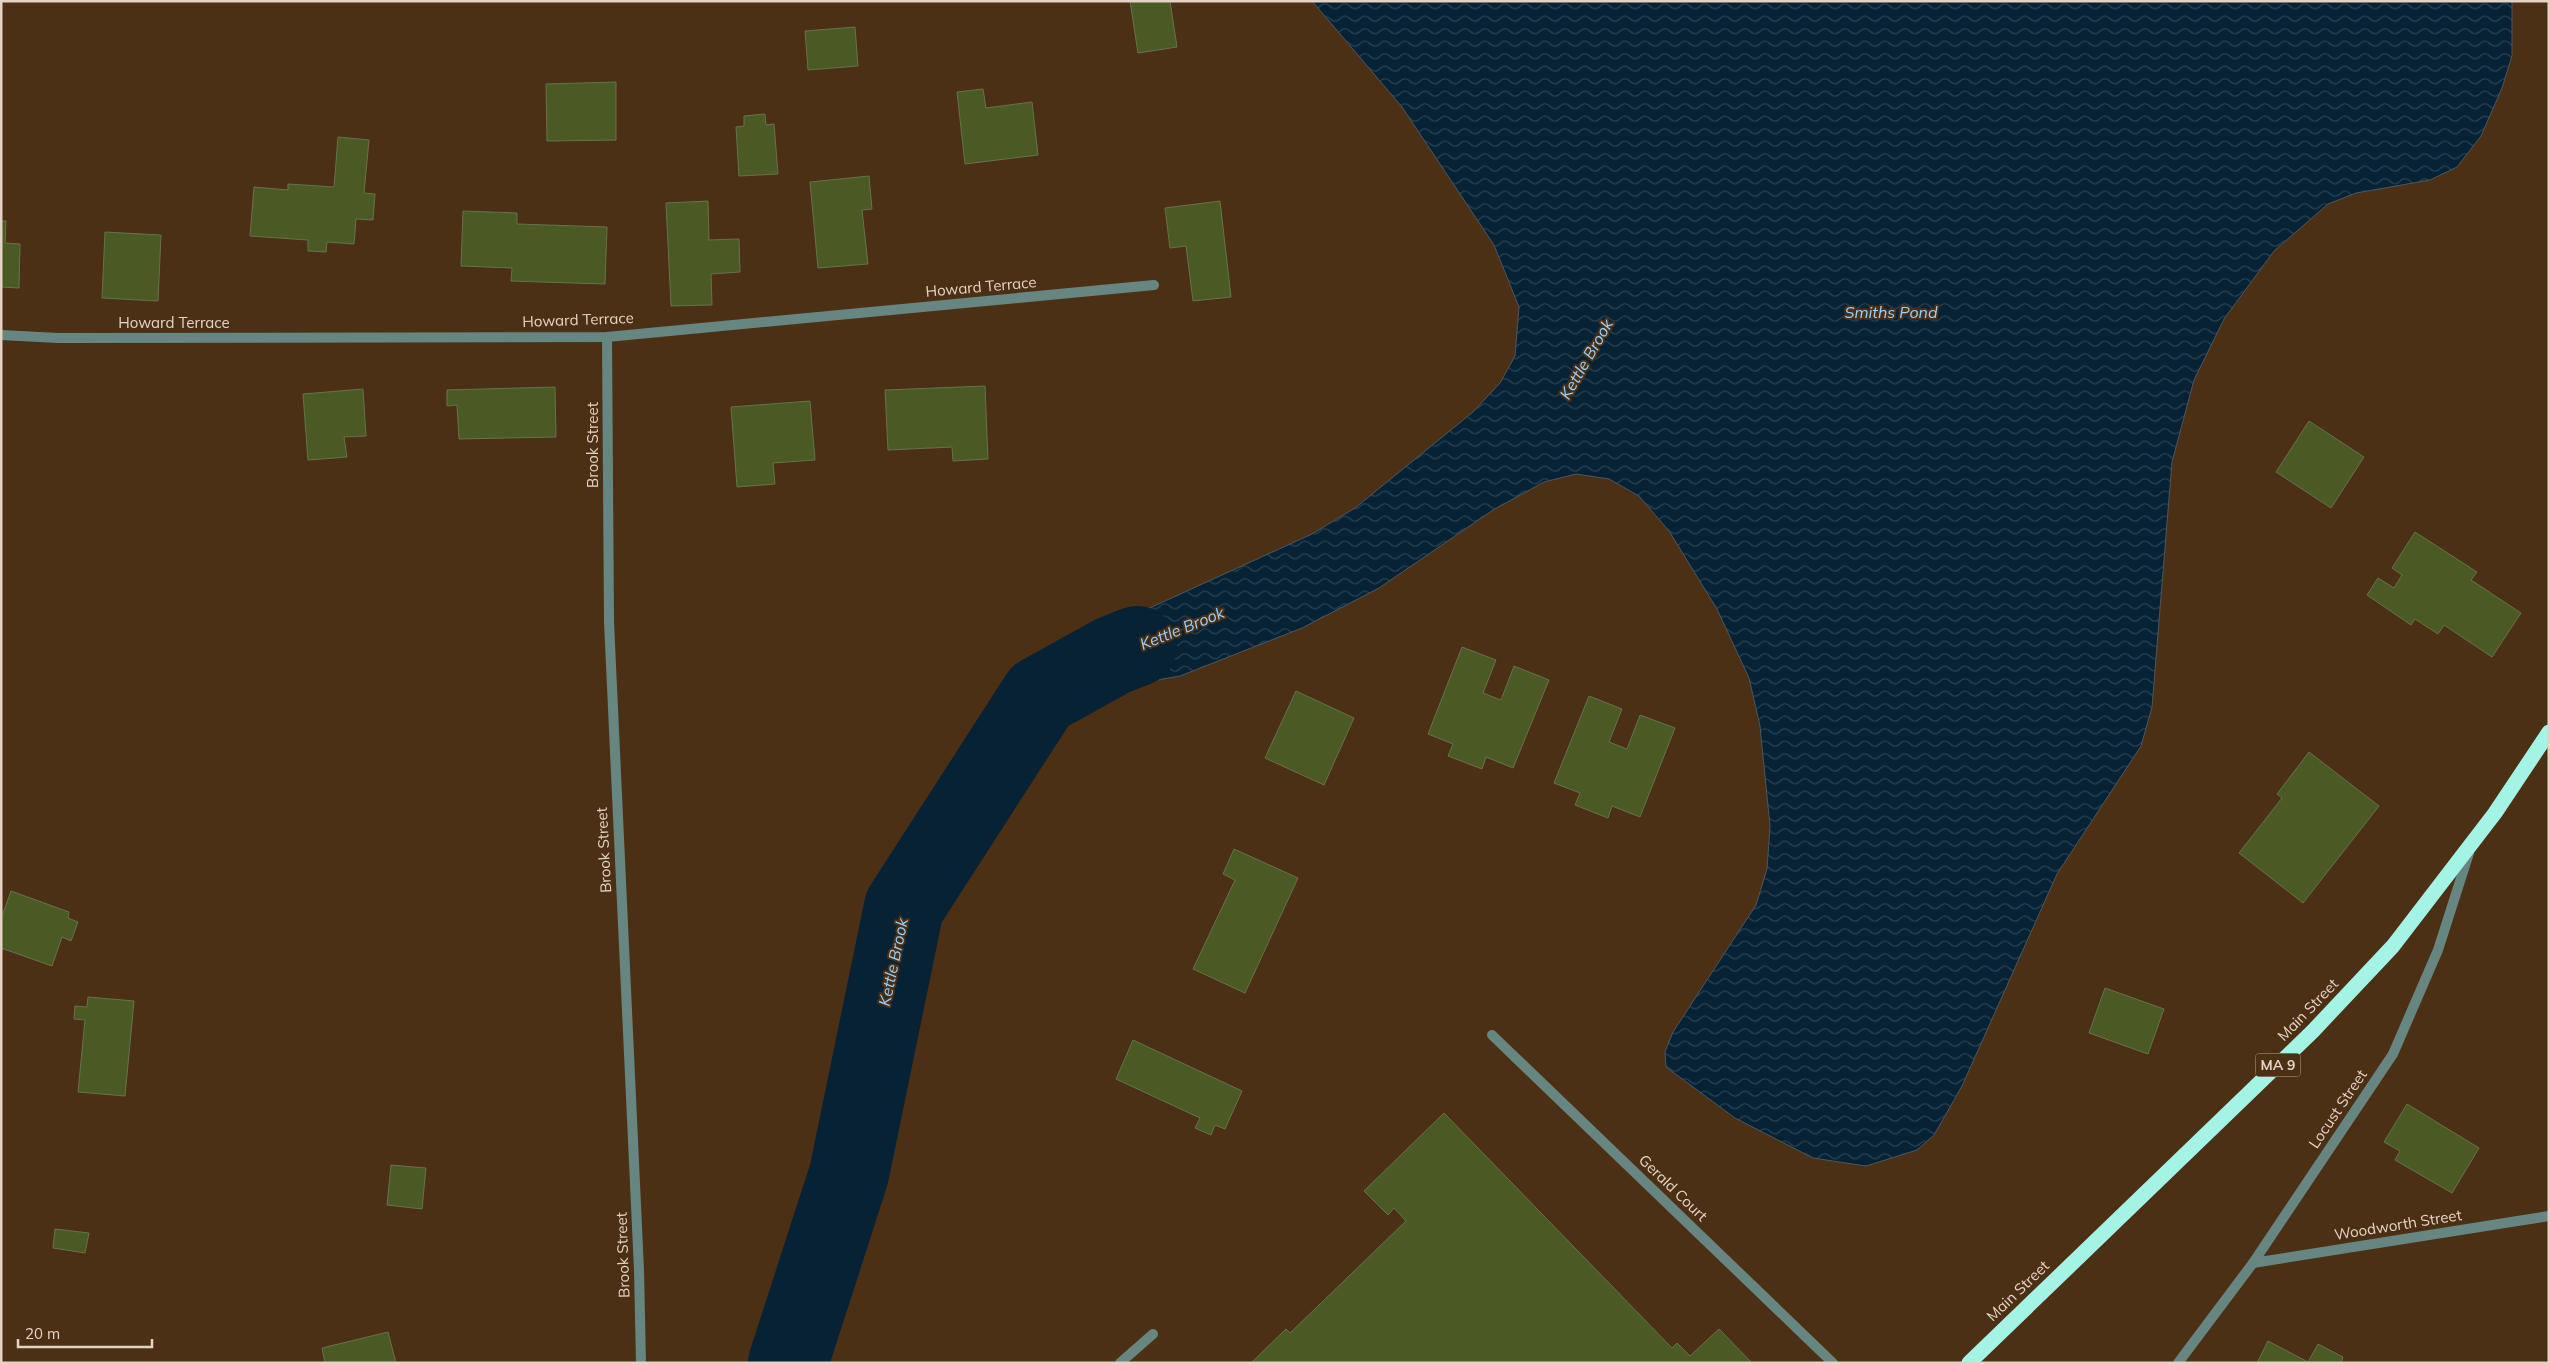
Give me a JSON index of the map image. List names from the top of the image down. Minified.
{"streets":{"highway":["Main Street","MA 9"],"street":["Howard Terrace","Brook Street","Locust Street","Gerald Court","Woodworth Street"]},"crossings":[["Howard Terrace","Brook Street"],["Main Street","Locust Street"],["Locust Street","Woodworth Street"]],"water":["Smiths Pond","Kettle Brook"],"scale_bar":"20 m"}
